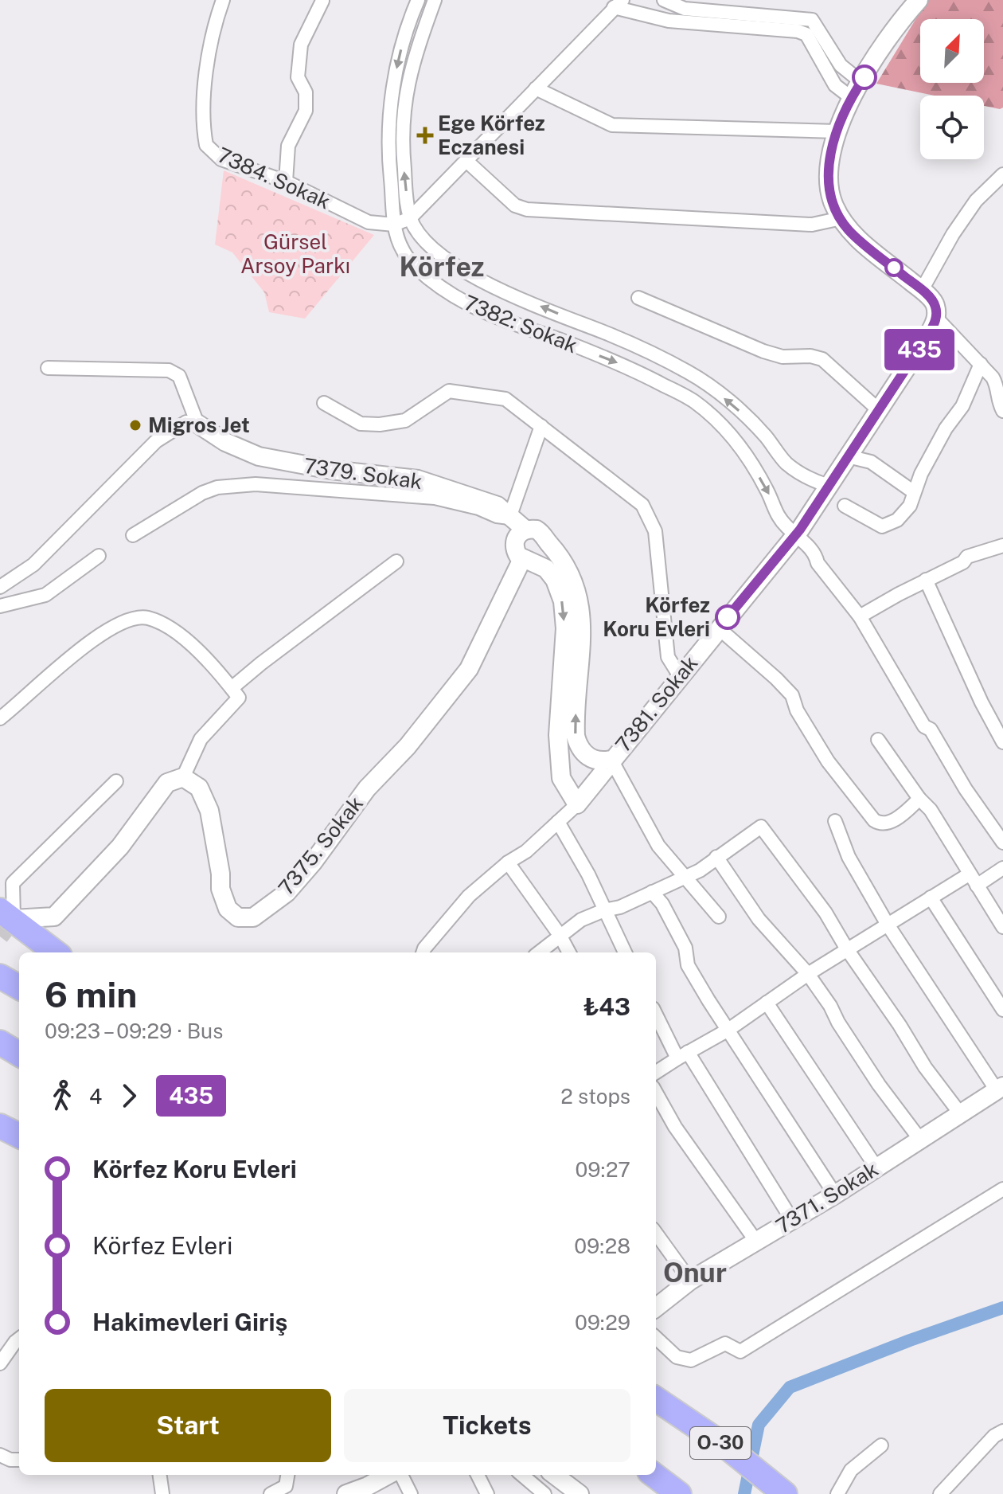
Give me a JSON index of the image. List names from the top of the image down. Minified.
{"streets":{"highway":["O-30"],"street":["7384. Sokak","7382: Sokak","7379. Sokak","7381. Sokak","7375. Sokak","7371. Sokak"]},"crossings":[["7384. Sokak","7382: Sokak"],["7382: Sokak","7381. Sokak"],["7379. Sokak","7381. Sokak"],["7379. Sokak","7375. Sokak"]],"districts":["Körfez","Onur"],"parks":["Gürsel Arsoy Parkı"],"places":{"health":["Ege Körfez Eczanesi"],"other":["Migros Jet","Körfez Koru Evleri"]},"lines":["bus line 435"],"north":"top right","page":{"on_map":"435","heading":["6 min","09:23 – 09:29 · Bus","₺43"],"legs":["4","435","2 stops"],"list":[{"name":"Körfez Koru Evleri","value":"09:27"},{"name":"Körfez Evleri","value":"09:28"},{"name":"Hakimevleri Giriş","value":"09:29"}],"buttons":["Start","Tickets"]}}
